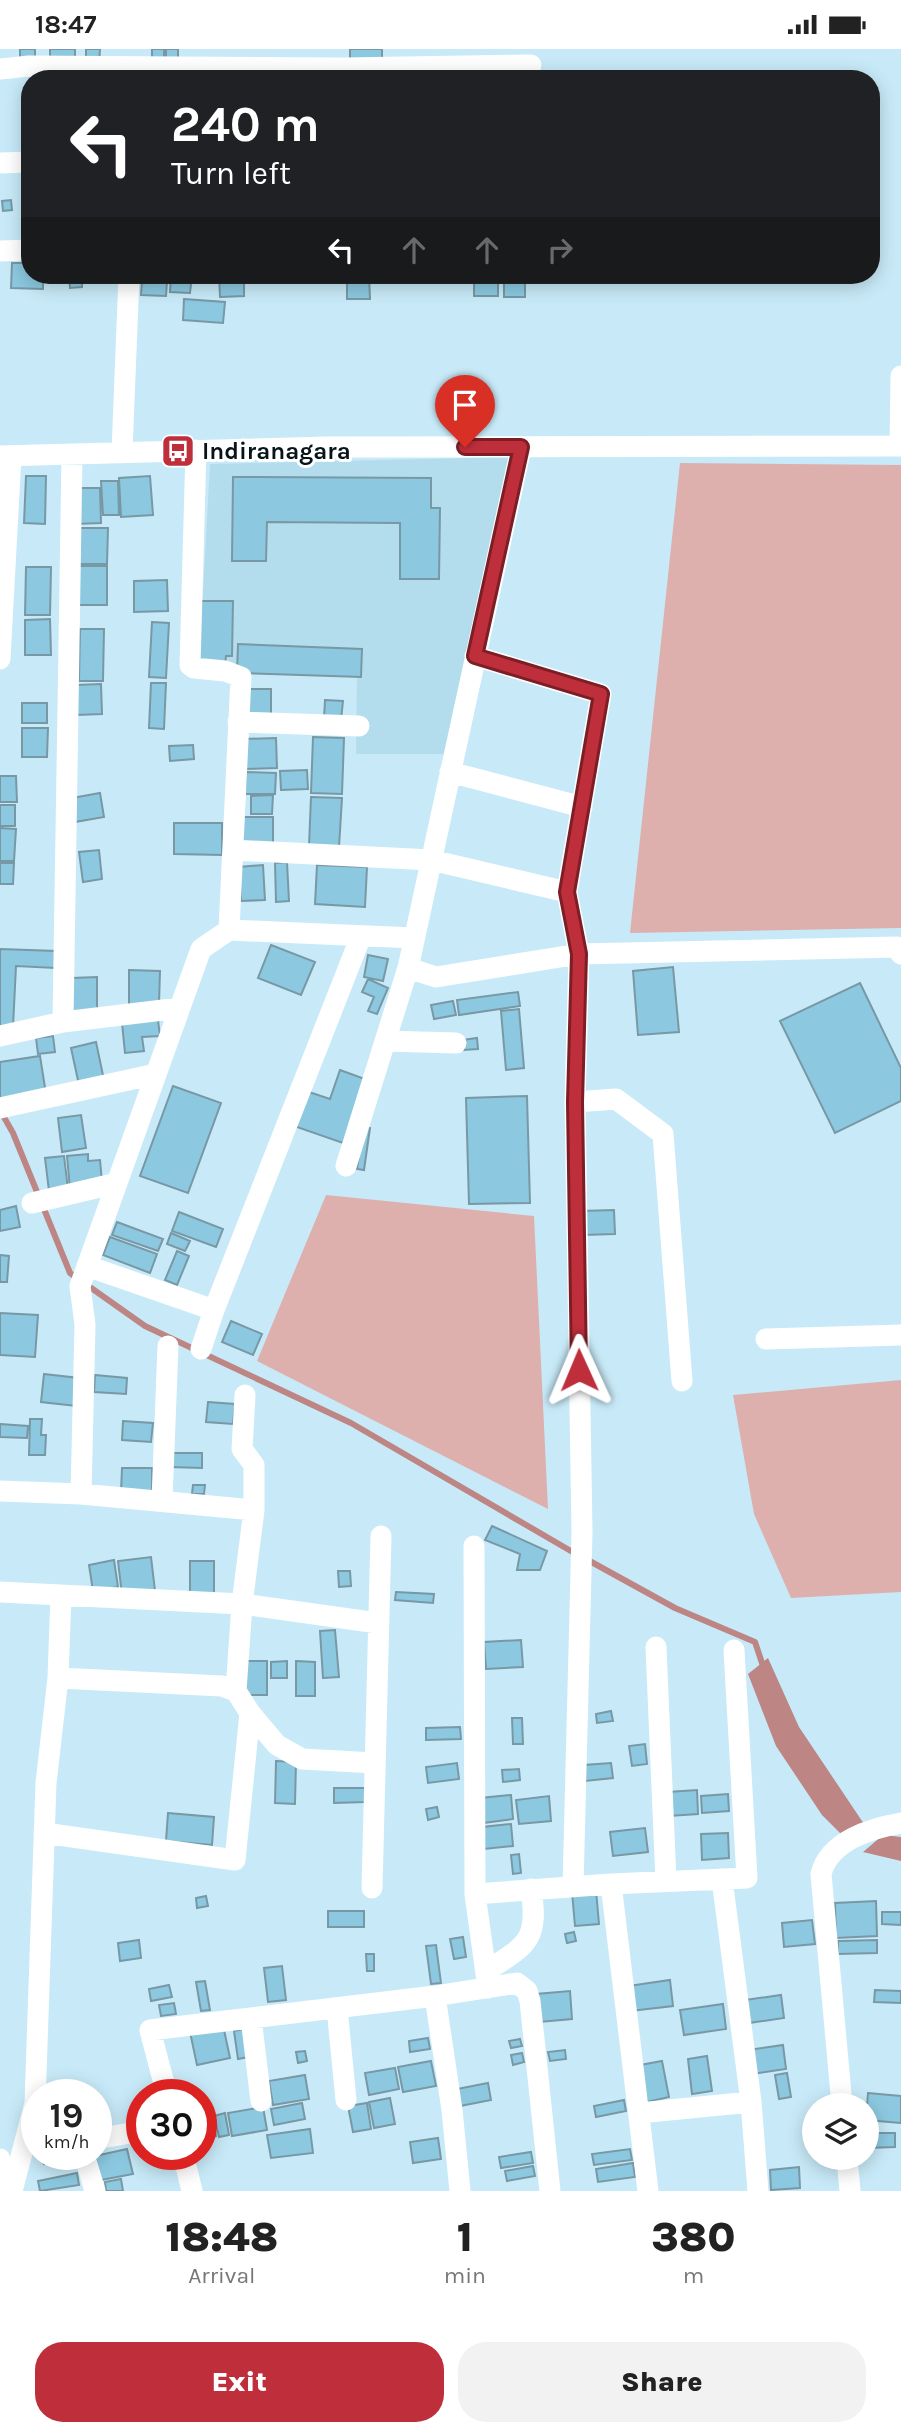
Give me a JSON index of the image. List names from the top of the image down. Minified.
{"places":{"bus stop":["Indiranagara"]},"page":{"status":"18:47","turn":["240 m","Turn left"],"speed":"19 km/h","limit":"30","eta":["18:48","Arrival","1","min","380","m"],"buttons":["Exit","Share"]}}
